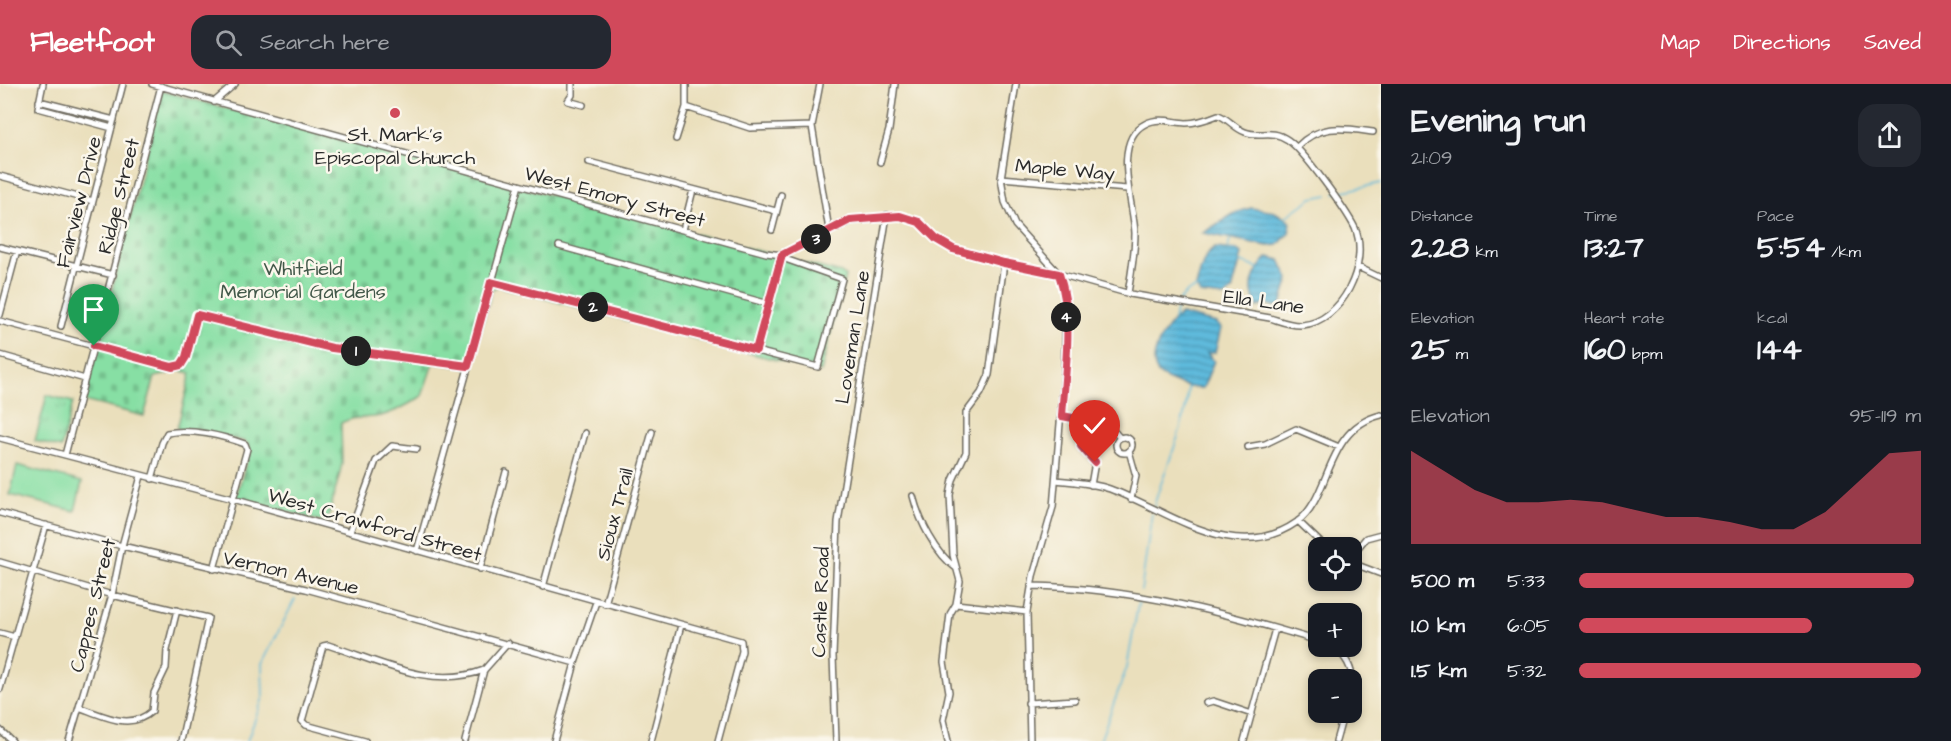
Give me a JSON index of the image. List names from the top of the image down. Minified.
{"streets":{"street":["Maple Way","Ridge Street","West Emory Street","Fairview Drive","Ella Lane","Loveman Lane","Sioux Trail","West Crawford Street","Vernon Avenue","Castle Road","Cappes Street"]},"crossings":[["Ridge Street","West Emory Street"],["Ridge Street","West Crawford Street"],["Loveman Lane","Castle Road"],["Sioux Trail","West Crawford Street"],["West Crawford Street","Cappes Street"],["Vernon Avenue","Cappes Street"]],"parks":["Whitfield Memorial Gardens"],"places":["St. Mark's Episcopal Church"],"page":{"header":"Fleetfoot","search":"Search here","nav":["Map","Directions","Saved"],"heading":["Evening run","21:09"],"stats":[["Distance","2.28 km"],["Time","13:27"],["Pace","5:54 /km"],["Elevation","25 m"],["Heart rate","160 bpm"],["kcal","144"]],"pins":["3","2","4","1"],"chart":["Elevation","95–119 m"],"map_buttons":["+","−"],"list":[{"name":"500 m","note":"5:33"},{"name":"1.0 km","note":"6:05"},{"name":"1.5 km","note":"5:32"}]}}
